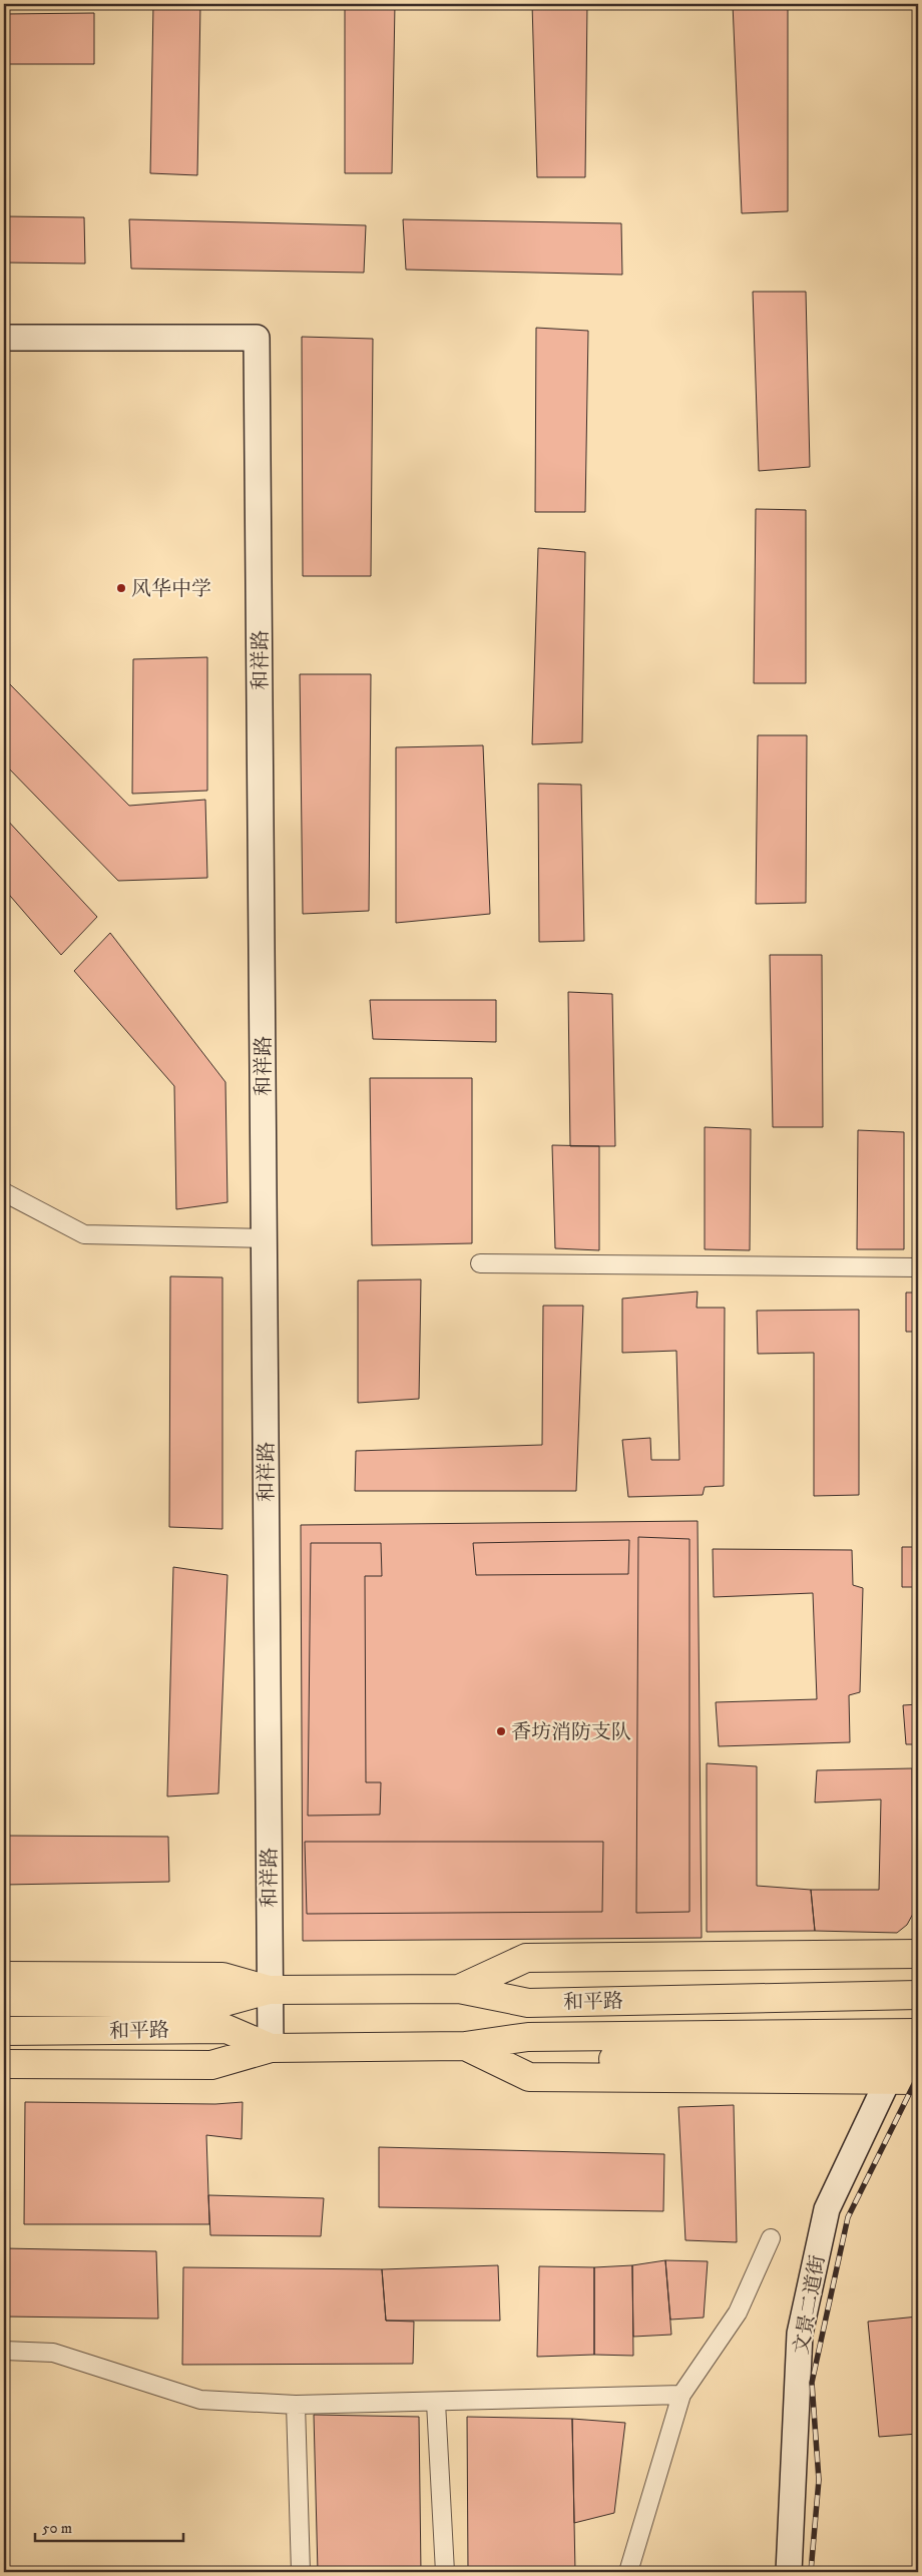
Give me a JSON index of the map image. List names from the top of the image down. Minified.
{"streets":{"main road":["和平路"],"street":["和祥路","文景二道街"]},"crossings":[["和祥路","和平路"]],"places":["风华中学","香坊消防支队"],"scale_bar":"50 m"}
